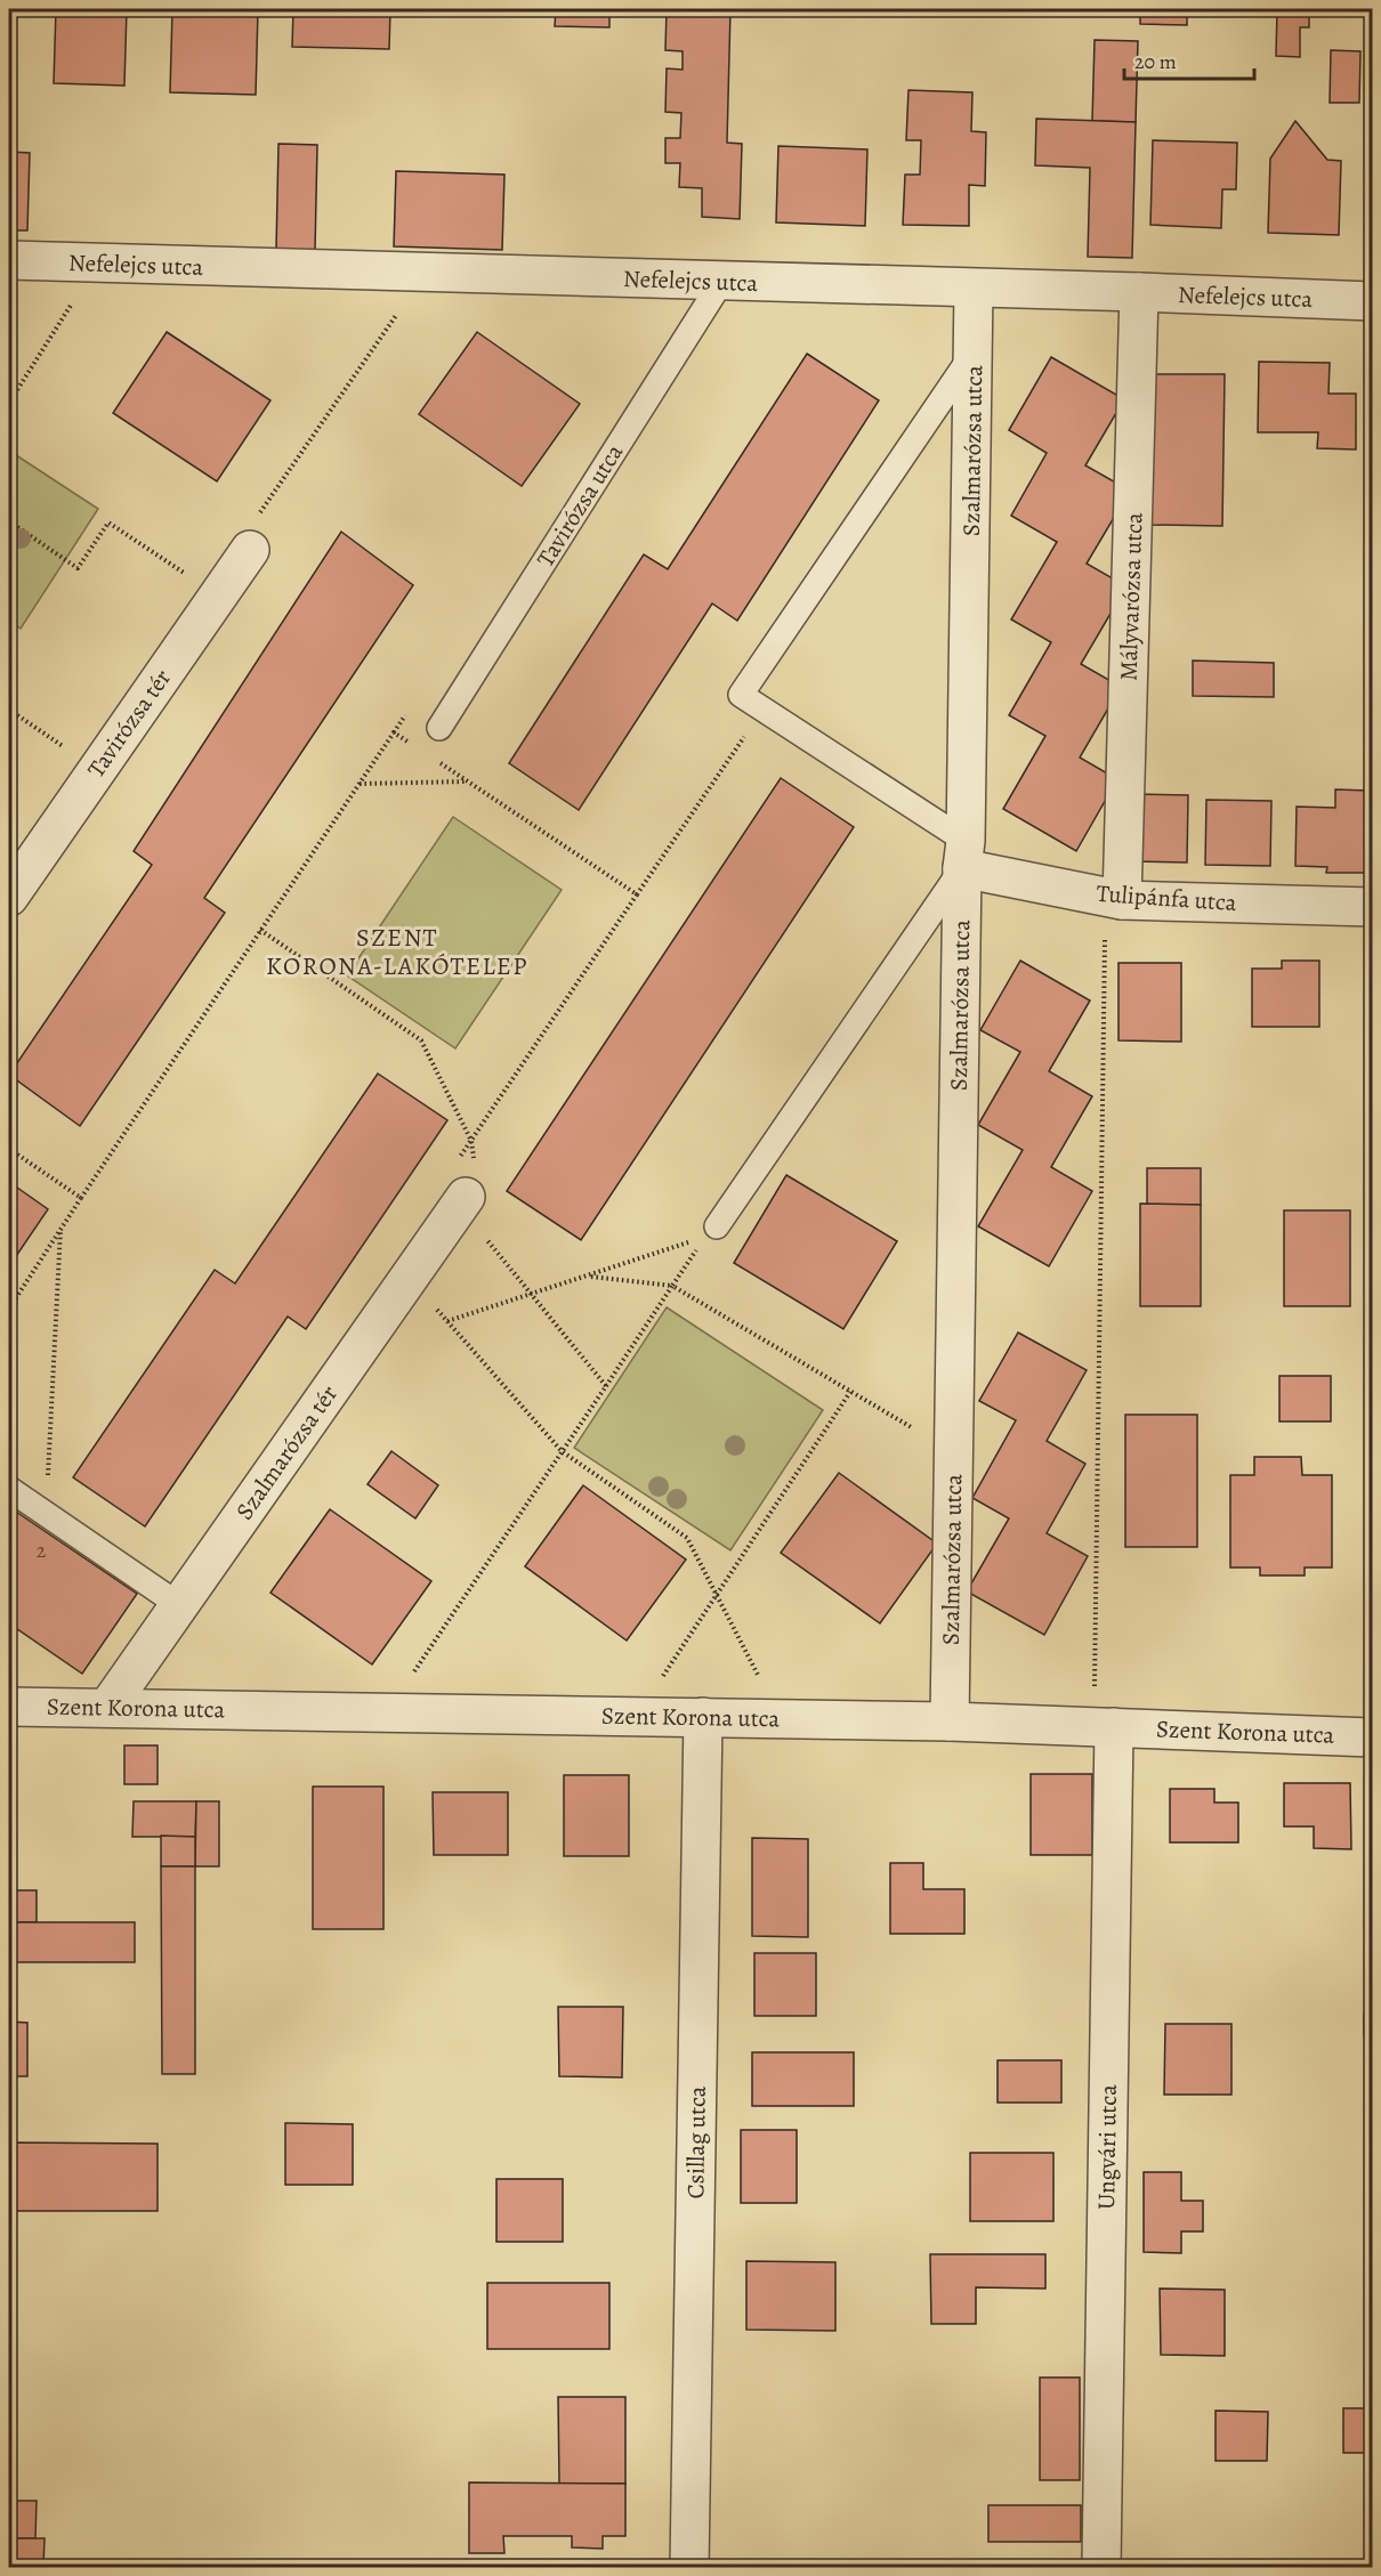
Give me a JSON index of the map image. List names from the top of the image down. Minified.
{"streets":{"street":["Nefelejcs utca","Szalmarózsa utca","Mályvarózsa utca","Tavirózsa tér","Tulipánfa utca","Szalmarózsa tér","Szent Korona utca","Csillag utca","Ungvári utca"],"lane":["Tavirózsa utca"]},"crossings":[["Nefelejcs utca","Szalmarózsa utca"],["Nefelejcs utca","Tavirózsa utca"],["Nefelejcs utca","Mályvarózsa utca"],["Szalmarózsa utca","Tulipánfa utca"],["Szalmarózsa utca","Szent Korona utca"],["Mályvarózsa utca","Tulipánfa utca"],["Szalmarózsa tér","Szent Korona utca"],["Szent Korona utca","Csillag utca"],["Szent Korona utca","Ungvári utca"]],"districts":["SZENT KORONA-LAKÓTELEP"],"house_numbers":["2"],"scale_bar":"20 m"}
